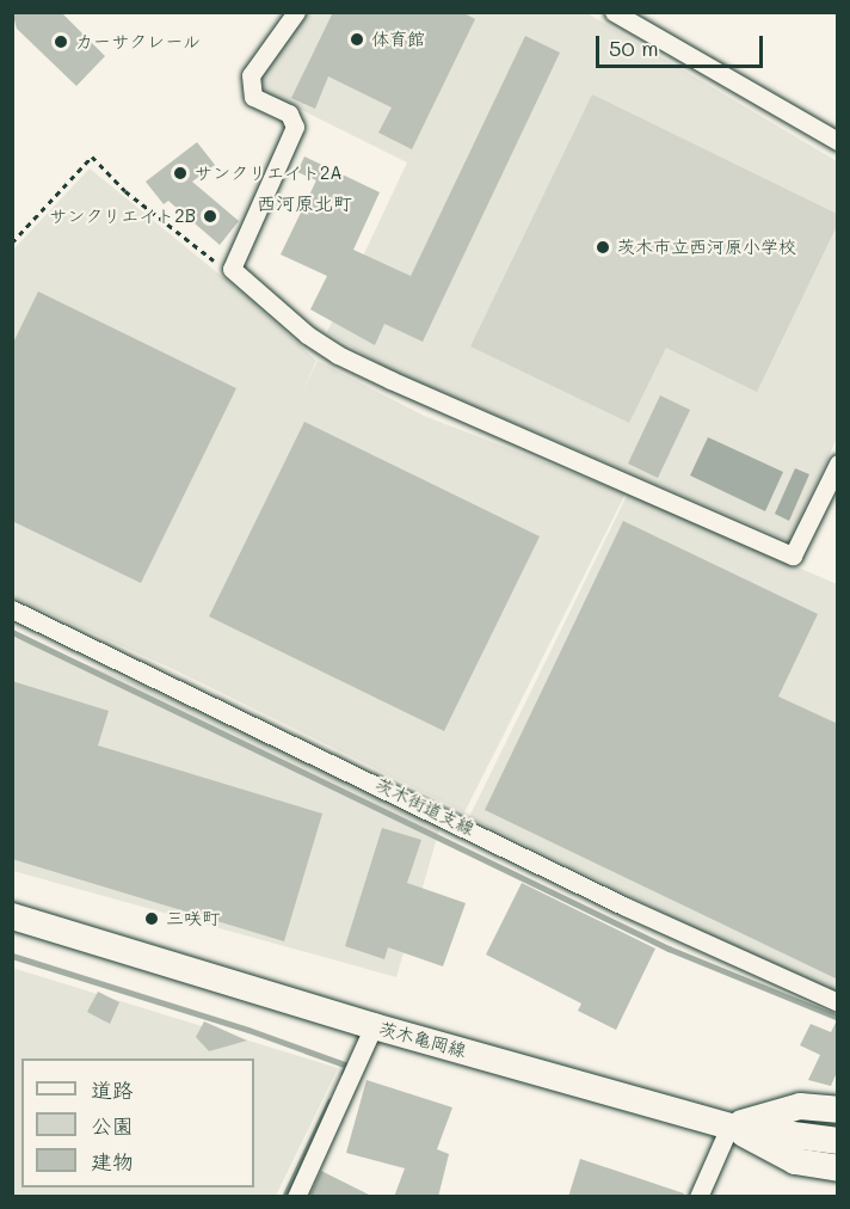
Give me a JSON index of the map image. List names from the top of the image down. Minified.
{"streets":{"main road":["茨木亀岡線"],"street":["茨木街道支線"]},"districts":["西河原北町"],"places":["体育館","カーサクレール","サンクリエイト2A","サンクリエイト2B","茨木市立西河原小学校","三咲町"],"legend":["道路","公園","建物"],"scale_bar":"50 m"}
